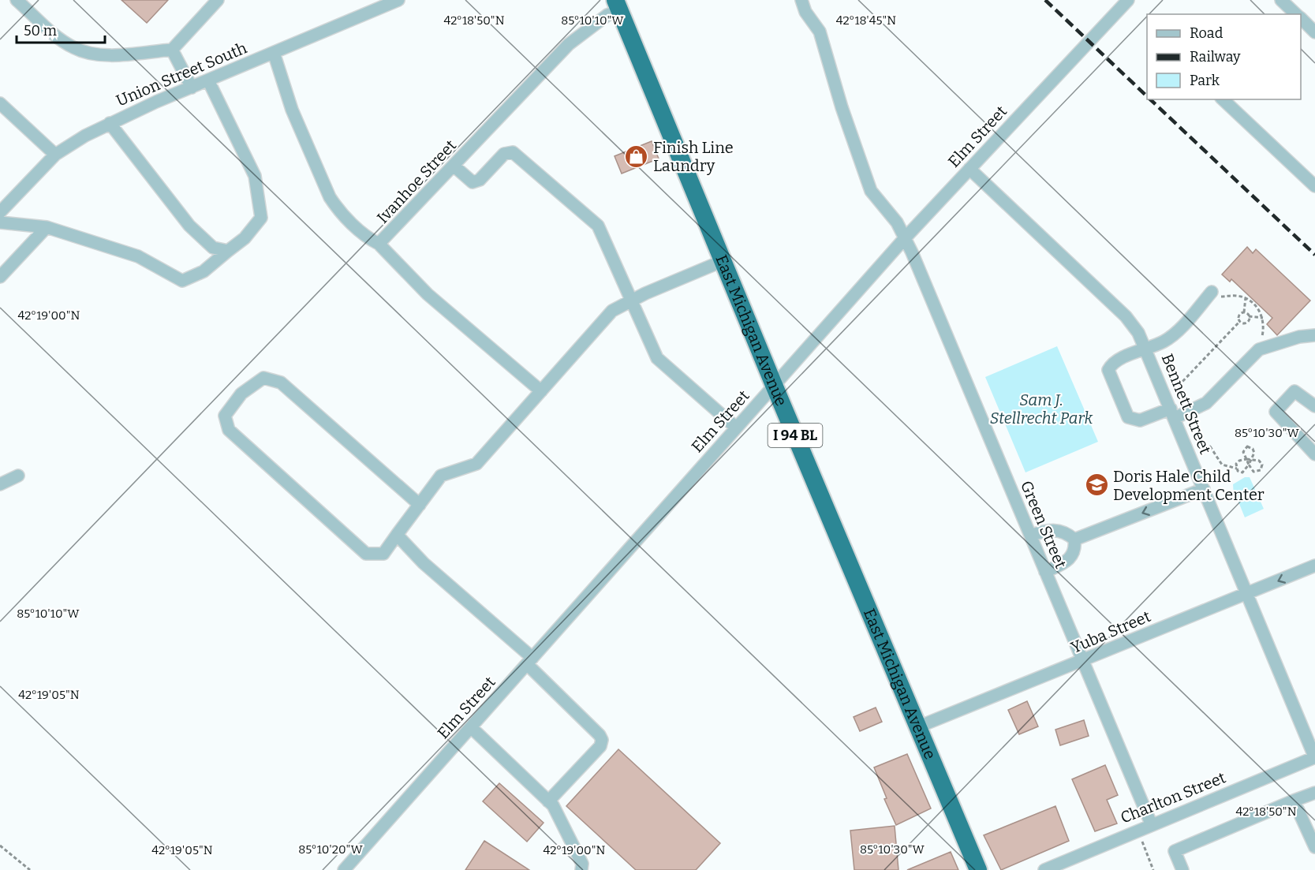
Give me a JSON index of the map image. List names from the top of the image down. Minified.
{"streets":{"highway":["East Michigan Avenue","I 94 BL"],"street":["Union Street South","Elm Street","Ivanhoe Street","Bennett Street","Green Street","Yuba Street","Charlton Street"]},"crossings":[["Union Street South","Ivanhoe Street"],["Elm Street","East Michigan Avenue"],["Elm Street","Bennett Street"],["Elm Street","Green Street"],["Ivanhoe Street","East Michigan Avenue"],["East Michigan Avenue","Yuba Street"],["Bennett Street","Yuba Street"],["Bennett Street","Charlton Street"],["Green Street","Yuba Street"],["Green Street","Charlton Street"]],"parks":["Sam J. Stellrecht Park"],"places":{"shop":["Finish Line Laundry"],"school or university":["Doris Hale Child Development Center"]},"legend":["Road","Railway","Park"],"scale_bar":"50 m","coordinates":["42°18'50\"N","42°18'45\"N","85°10'10\"W","42°19'00\"N","85°10'30\"W","42°19'05\"N","85°10'20\"W"]}
